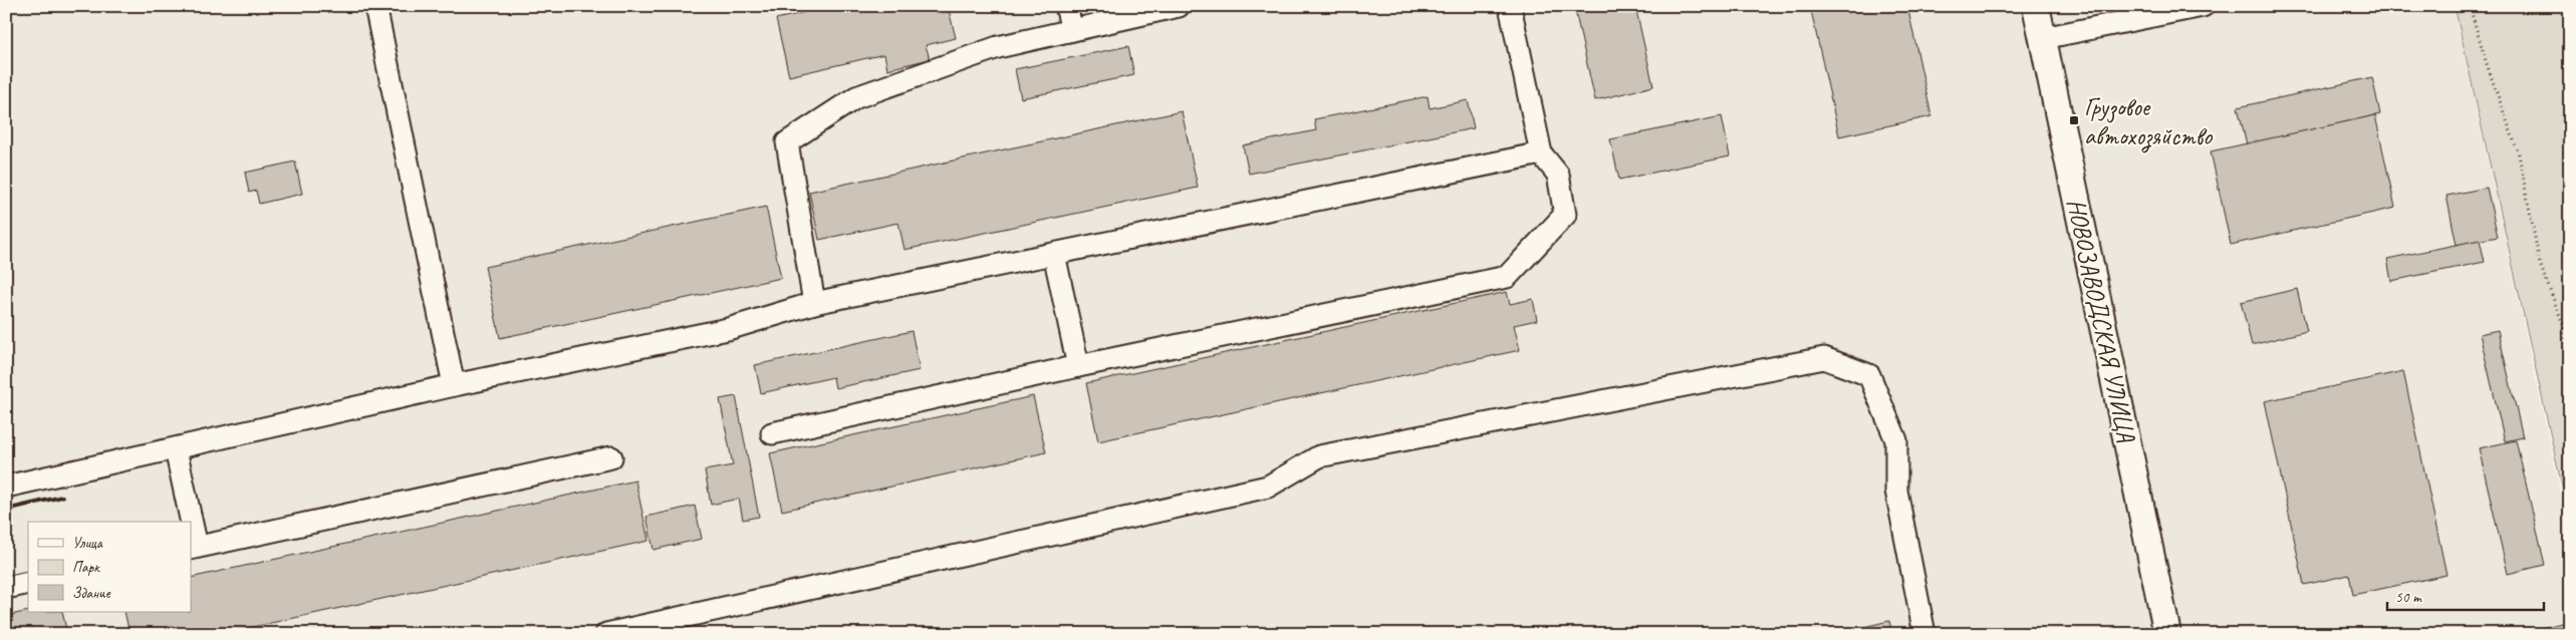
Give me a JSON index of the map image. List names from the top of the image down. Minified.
{"streets":{"main road":["НОВОЗАВОДСКАЯ УЛИЦА"]},"places":{"transit":["Грузовое автохозяйство"]},"legend":["Улица","Парк","Здание"],"scale_bar":"50 m"}
